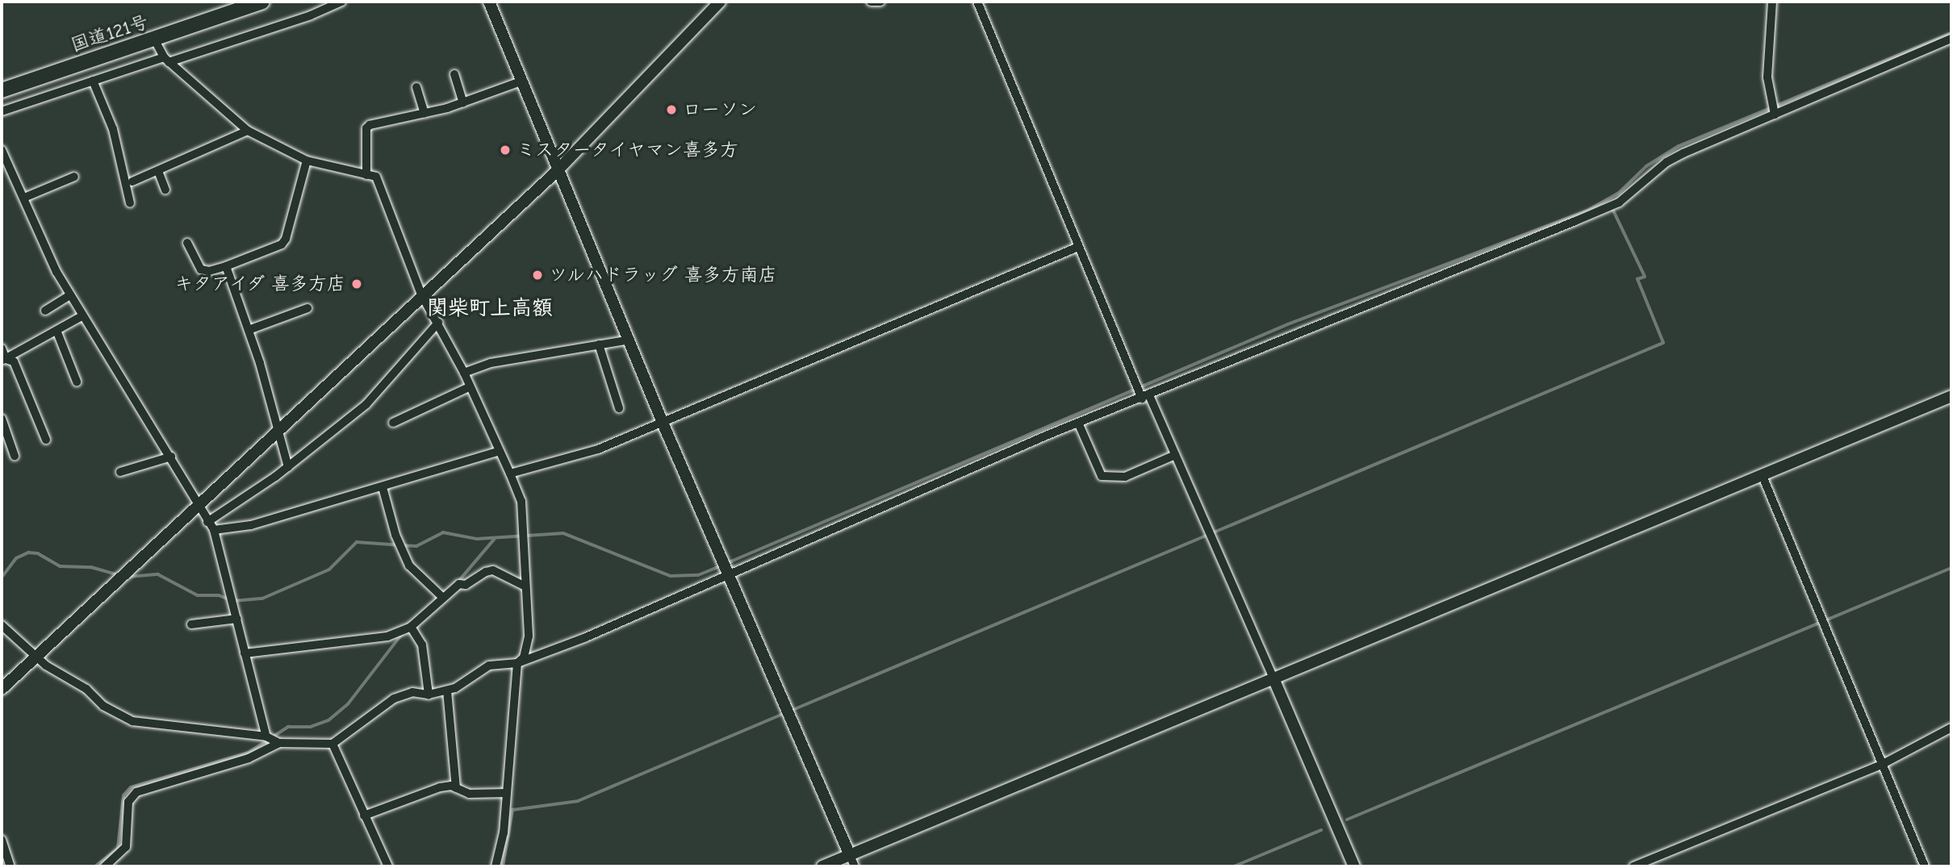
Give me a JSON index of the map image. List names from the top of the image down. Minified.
{"streets":{"highway":["国道121号"]},"districts":["関柴町上高額"],"places":["ローソン","ミスタータイヤマン喜多方","ツルハドラッグ 喜多方南店","キタアイダ 喜多方店"]}
